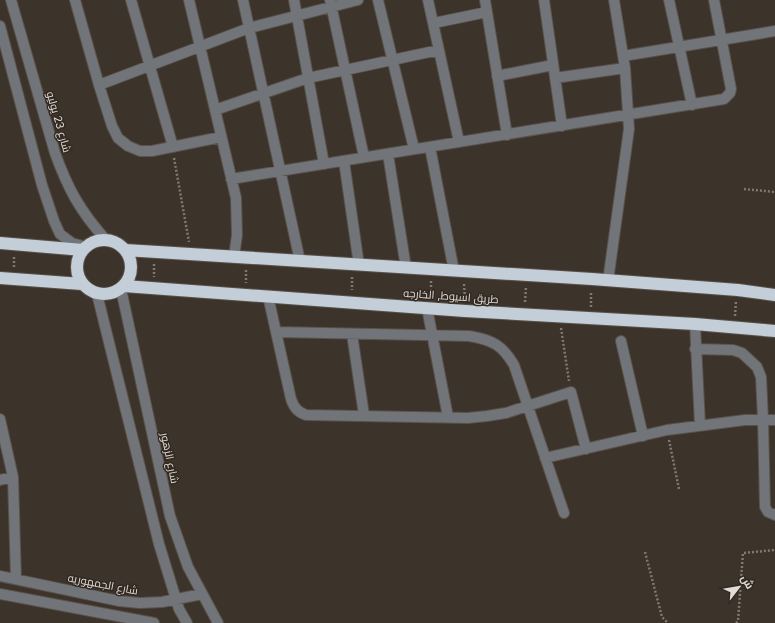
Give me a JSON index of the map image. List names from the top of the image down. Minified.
{"streets":{"highway":["طريق اسيوط, الخارجه"],"street":["شارع 23 يوليو","شارع الزهور","شارع الجمهوريه"]},"crossings":[["شارع 23 يوليو","طريق اسيوط, الخارجه"],["شارع 23 يوليو","شارع الزهور"],["طريق اسيوط, الخارجه","شارع الزهور"],["شارع الزهور","شارع الجمهوريه"]],"north":"top right"}
